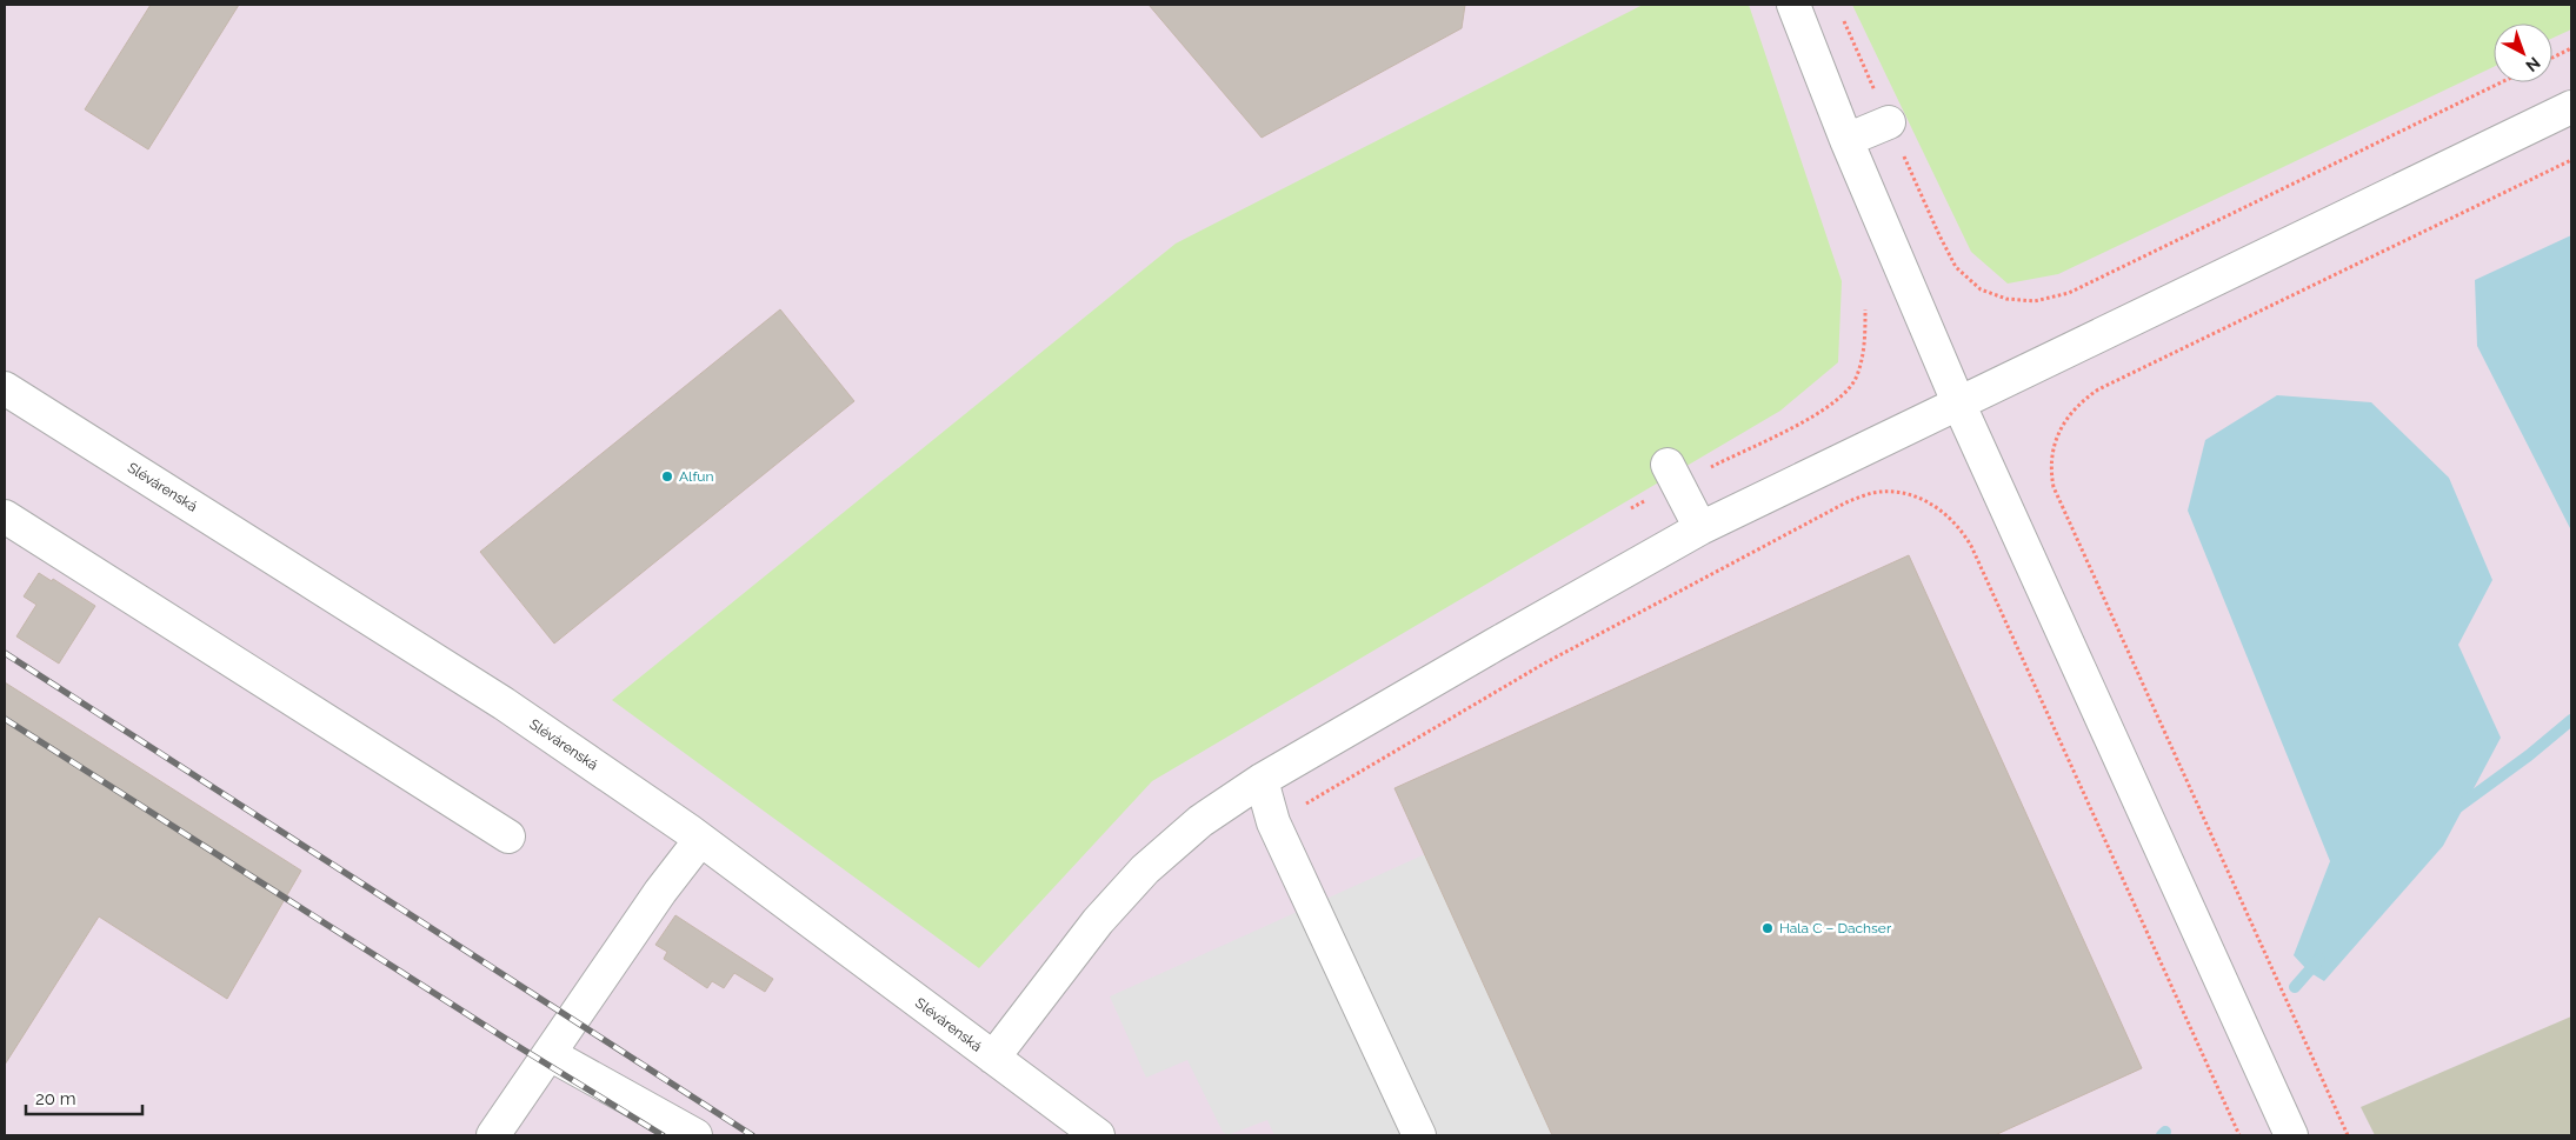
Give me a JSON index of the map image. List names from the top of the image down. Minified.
{"streets":{"street":["Slévárenská"]},"places":["Alfun","Hala C – Dachser"],"scale_bar":"20 m","north":"bottom right"}
